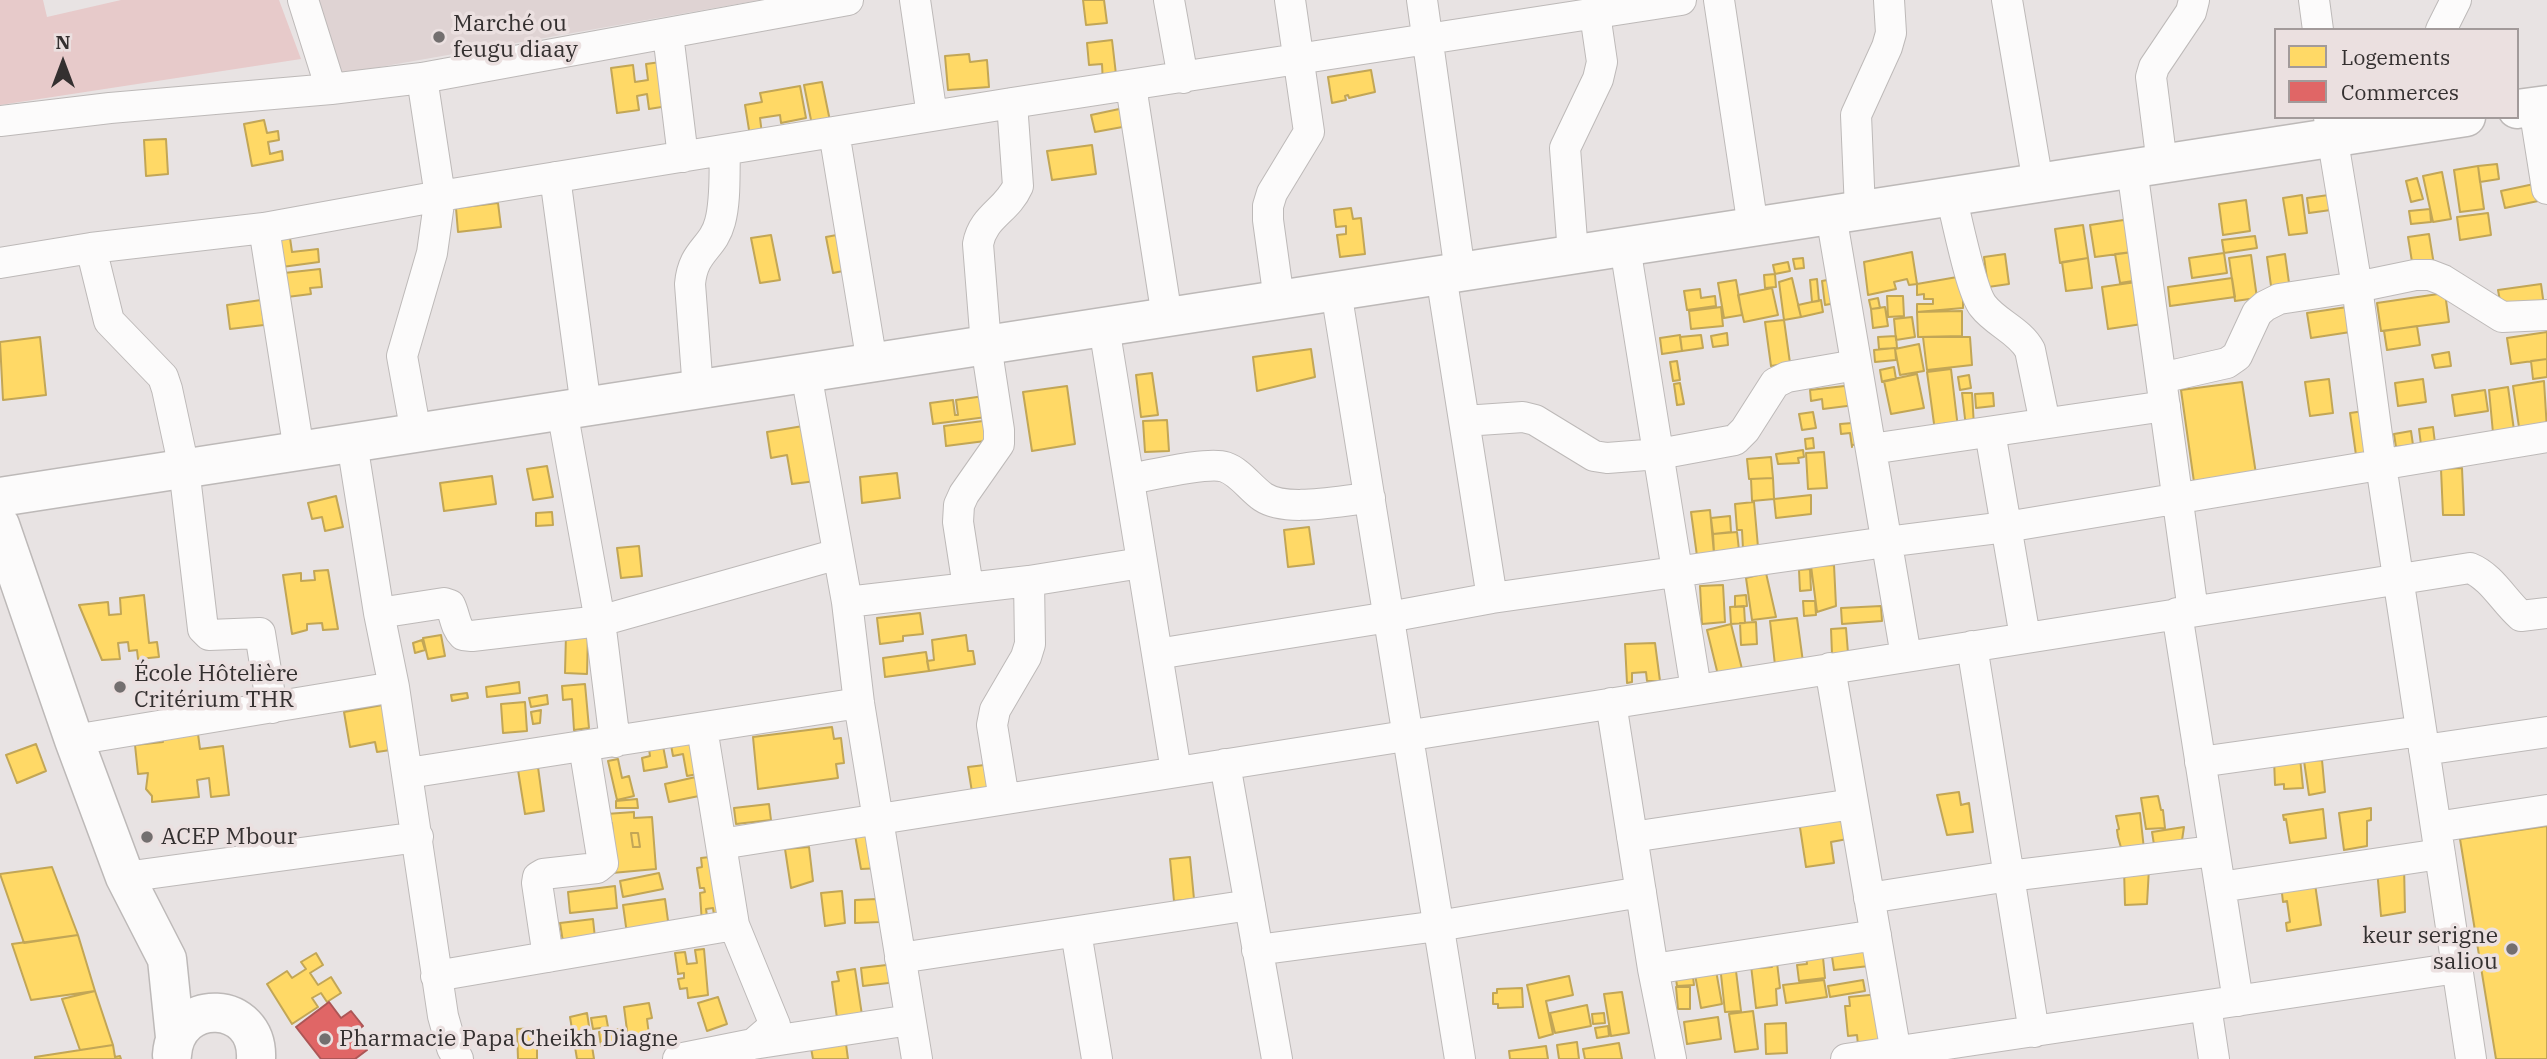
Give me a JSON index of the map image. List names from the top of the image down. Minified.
{"places":["Marché ou feugu diaay","École Hôtelière Critérium THR","ACEP Mbour","keur serigne saliou","Pharmacie Papa Cheikh Diagne"],"legend":["Logements","Commerces"],"north":"top"}
